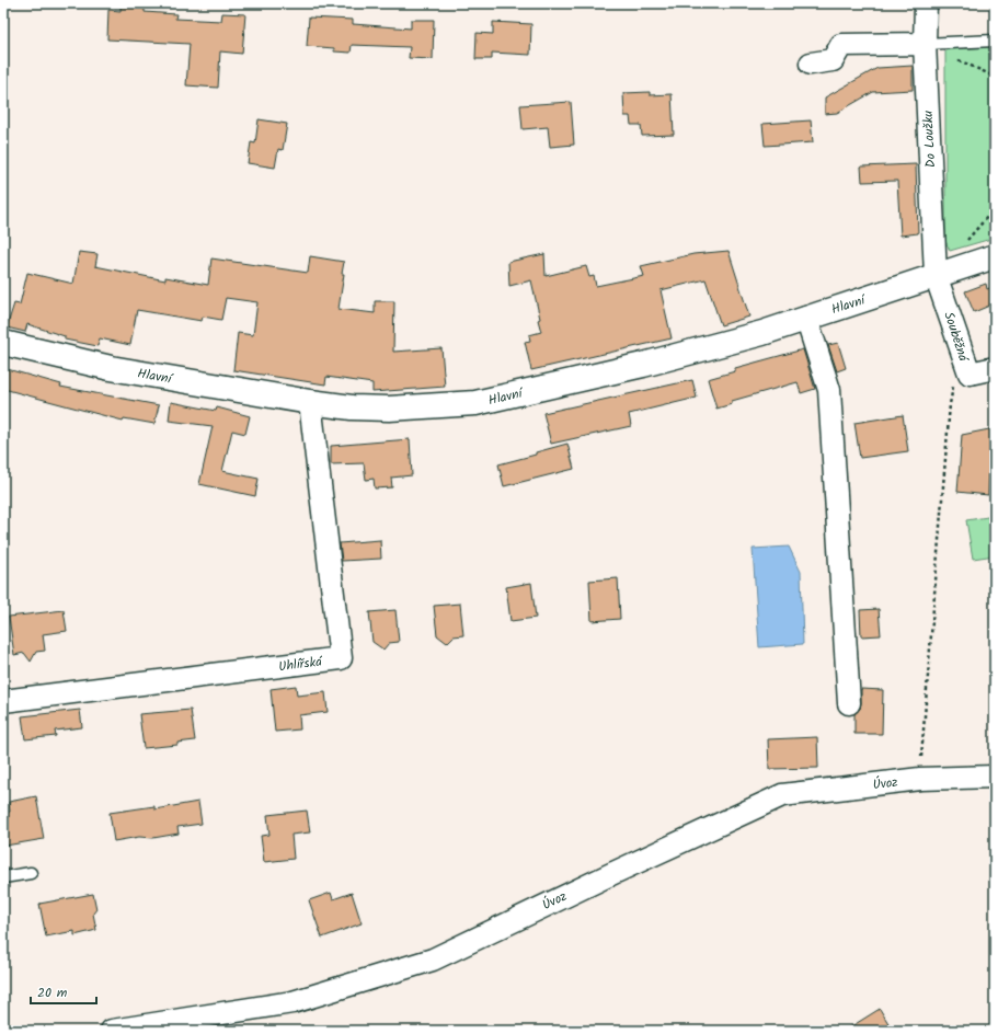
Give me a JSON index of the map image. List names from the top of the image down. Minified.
{"streets":{"main road":["Hlavní"],"street":["Do Loužku","Souběžná","Uhlířská","Úvoz"]},"crossings":[["Do Loužku","Hlavní"],["Do Loužku","Souběžná"],["Hlavní","Souběžná"],["Hlavní","Uhlířská"]],"scale_bar":"20 m"}
